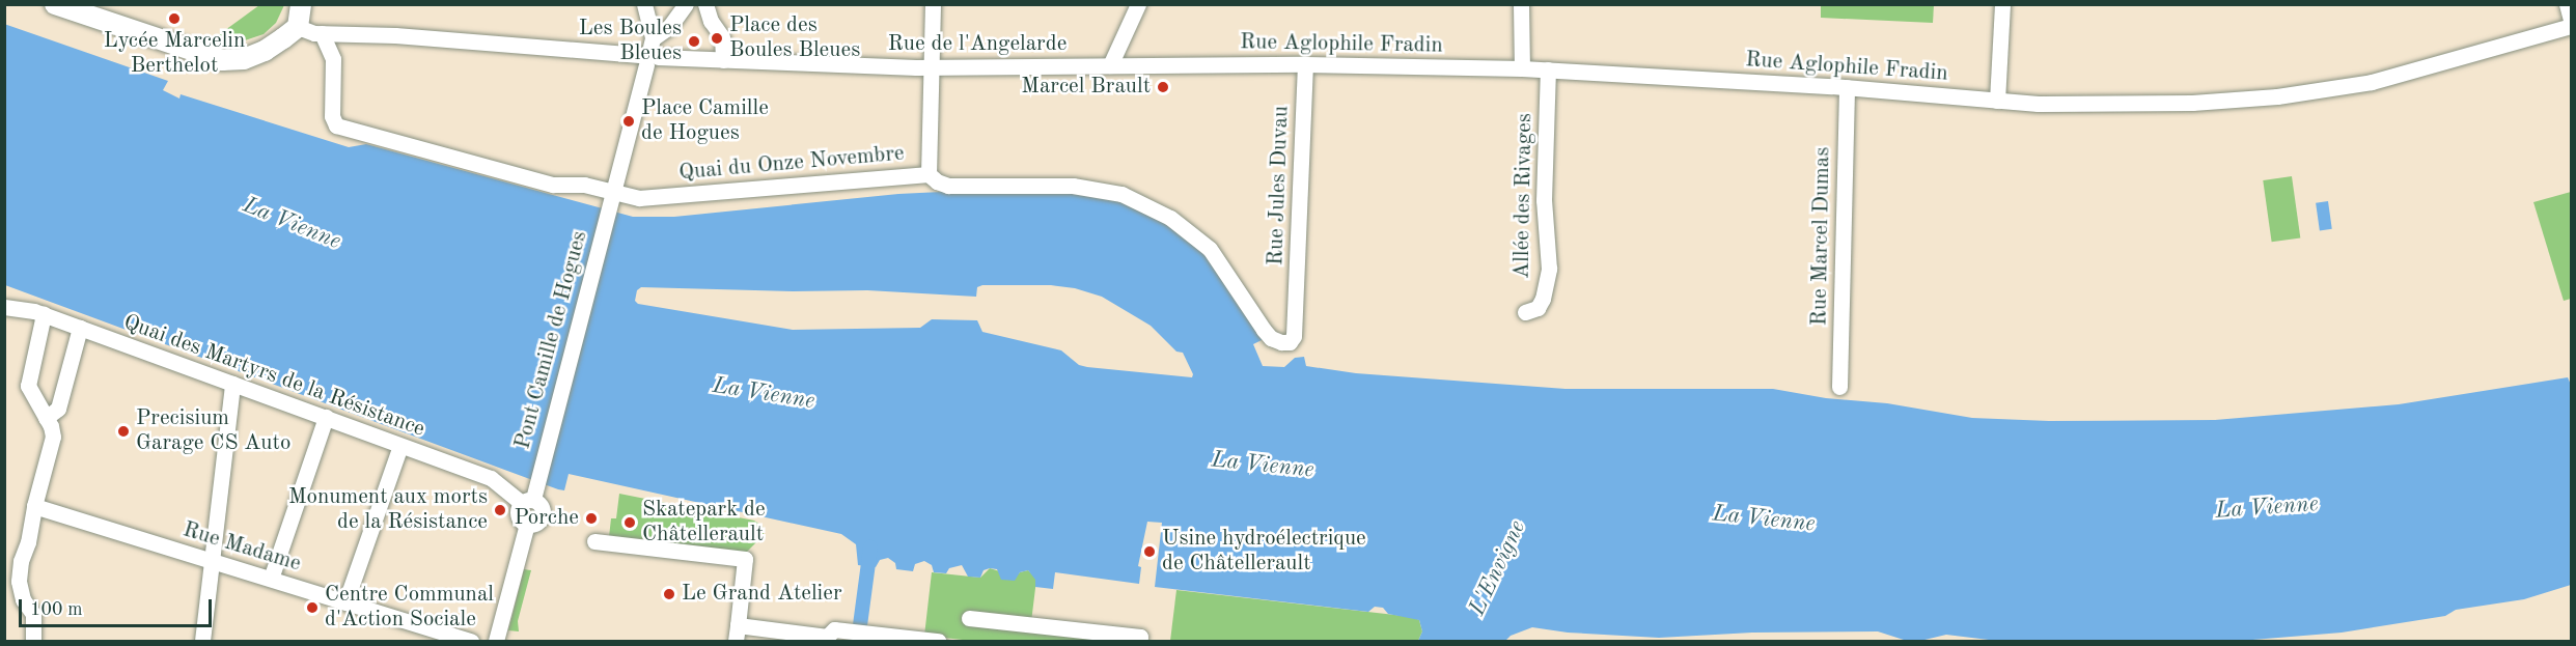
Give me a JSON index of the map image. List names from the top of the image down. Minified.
{"streets":{"street":["Rue de l'Angelarde","Rue Aglophile Fradin","Quai du Onze Novembre","Rue Jules Duvau","Allée des Rivages","Rue Marcel Dumas","Pont Camille de Hogues","Quai des Martyrs de la Résistance","Rue Madame"]},"crossings":[["Rue de l'Angelarde","Rue Aglophile Fradin"],["Rue de l'Angelarde","Quai du Onze Novembre"],["Rue Aglophile Fradin","Rue Jules Duvau"],["Rue Aglophile Fradin","Allée des Rivages"],["Rue Aglophile Fradin","Rue Marcel Dumas"],["Quai du Onze Novembre","Rue Jules Duvau"],["Quai du Onze Novembre","Pont Camille de Hogues"],["Pont Camille de Hogues","Quai des Martyrs de la Résistance"]],"water":["La Vienne","L'Envigne"],"places":["Lycée Marcelin Berthelot","Place des Boules Bleues","Les Boules Bleues","Marcel Brault","Place Camille de Hogues","Precisium Garage CS Auto","Monument aux morts de la Résistance","Porche","Skatepark de Châtellerault","Usine hydroélectrique de Châtellerault","Le Grand Atelier","Centre Communal d'Action Sociale"],"scale_bar":"100 m"}
